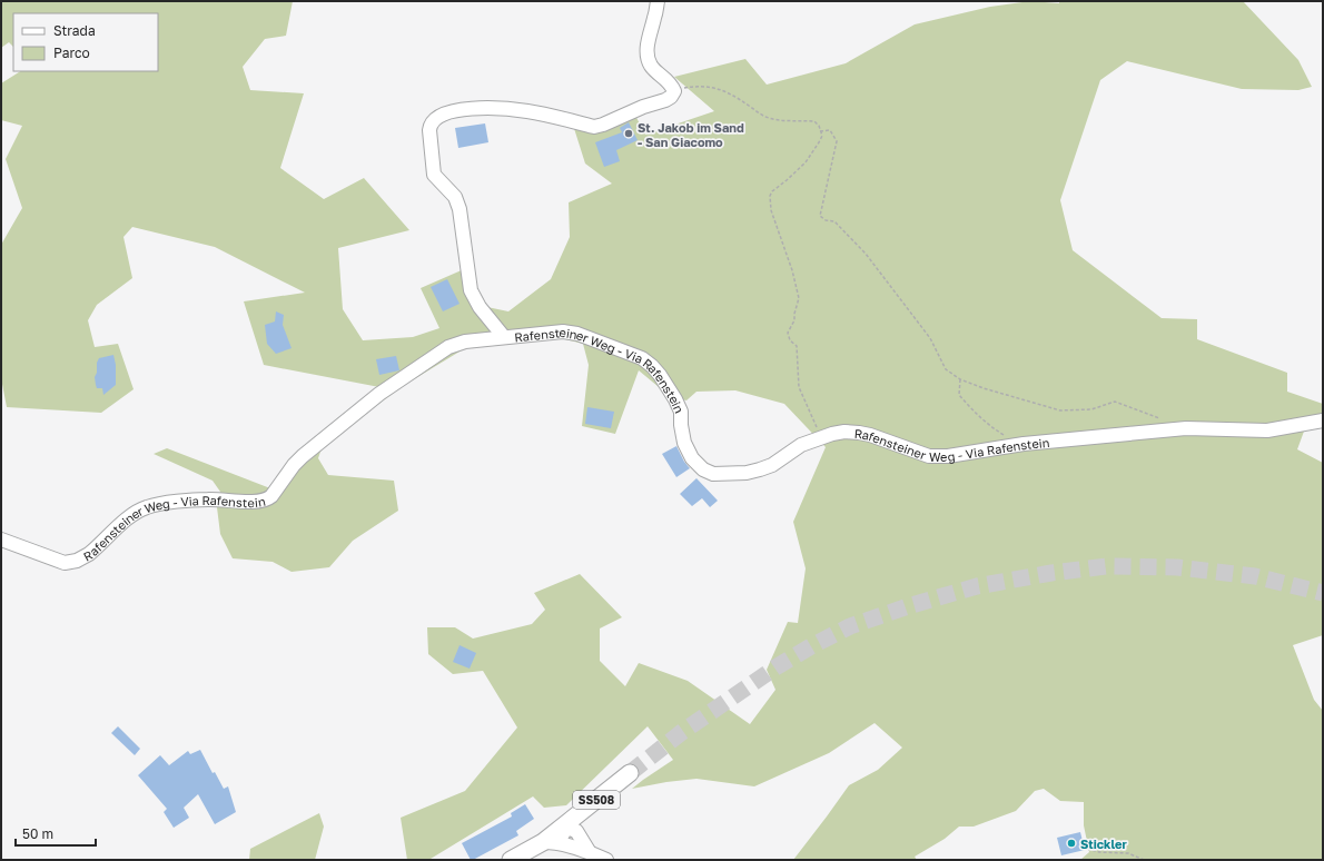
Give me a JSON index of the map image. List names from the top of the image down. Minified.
{"streets":{"main road":["SS508"],"street":["Rafensteiner Weg - Via Rafenstein"]},"places":["St. Jakob im Sand - San Giacomo","Stickler"],"legend":["Strada","Parco"],"scale_bar":"50 m"}
